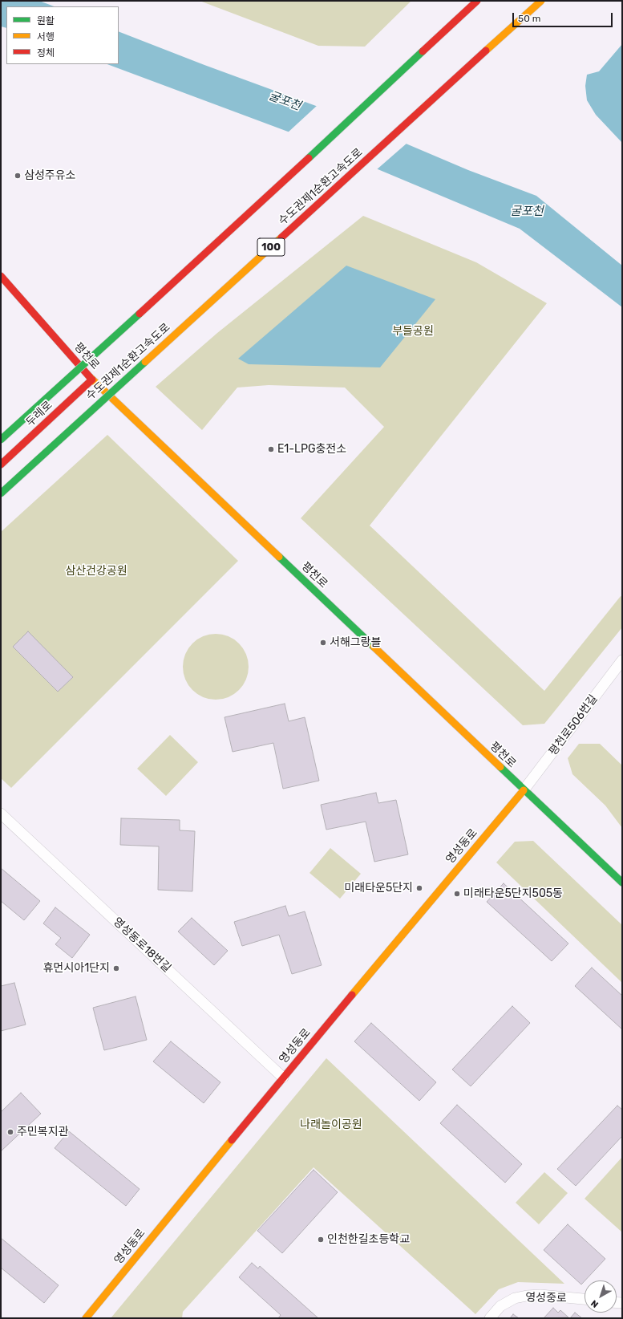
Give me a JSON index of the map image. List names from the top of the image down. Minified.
{"streets":{"main road":["수도권제1순환고속도로","100","평천로","두레로","영성동로"],"street":["평천로506번길","영성동로18번길","영성중로"]},"crossings":[["평천로","두레로"],["평천로","평천로506번길"],["평천로","영성동로"],["평천로506번길","영성동로"],["영성동로","영성동로18번길"]],"water":["굴포천"],"parks":["부들공원","삼산건강공원","나래놀이공원"],"places":["삼성주유소","E1-LPG충전소","서해그랑블","미래타운5단지","미래타운5단지505동","휴먼시아1단지","주민복지관","인천한길초등학교"],"legend":["원활","서행","정체"],"scale_bar":"50 m","north":"bottom left"}
